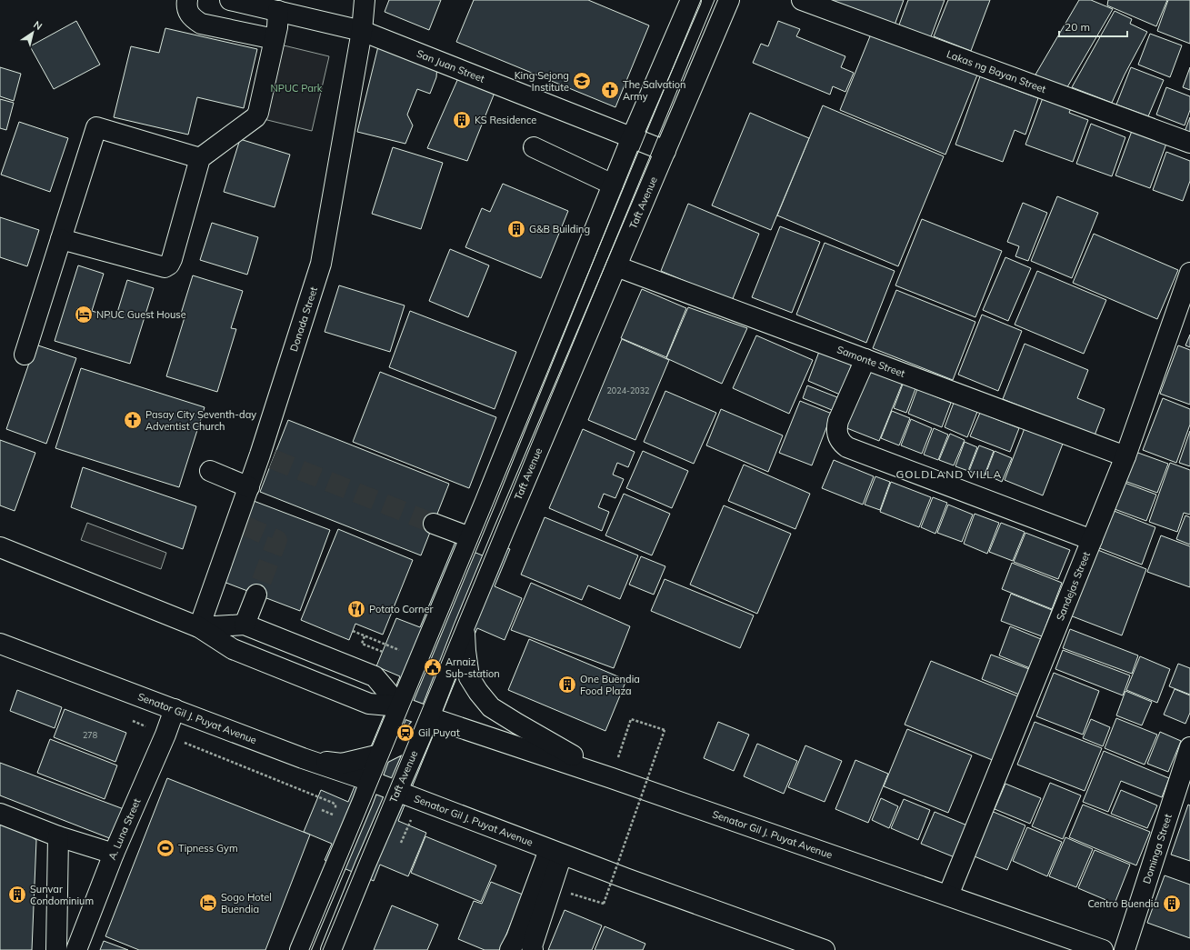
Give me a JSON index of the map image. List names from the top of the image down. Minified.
{"streets":{"main road":["San Juan Street","Lakas ng Bayan Street","Taft Avenue","Donada Street","Samonte Street","Sandejas Street","Senator Gil J. Puyat Avenue","A. Luna Street","Dominga Street"]},"crossings":[["San Juan Street","Taft Avenue"],["San Juan Street","Donada Street"],["Taft Avenue","Samonte Street"],["Taft Avenue","Senator Gil J. Puyat Avenue"],["Donada Street","Senator Gil J. Puyat Avenue"],["Samonte Street","Sandejas Street"],["Sandejas Street","Senator Gil J. Puyat Avenue"],["Senator Gil J. Puyat Avenue","A. Luna Street"]],"districts":["GOLDLAND VILLA"],"parks":["NPUC Park"],"places":{"school or university":["King Sejong Institute"],"church":["The Salvation Army","Pasay City Seventh-day Adventist Church"],"building":["KS Residence","G&B Building","One Buendia Food Plaza","Sunvar Condominium","Centro Buendia"],"hotel":["NPUC Guest House","Sogo Hotel Buendia"],"restaurant":["Potato Corner"],"public building":["Arnaiz Sub-station"],"station":["Gil Puyat"],"sports":["Tipness Gym"]},"house_numbers":["2024-2032","278"],"scale_bar":"20 m","north":"top right"}
